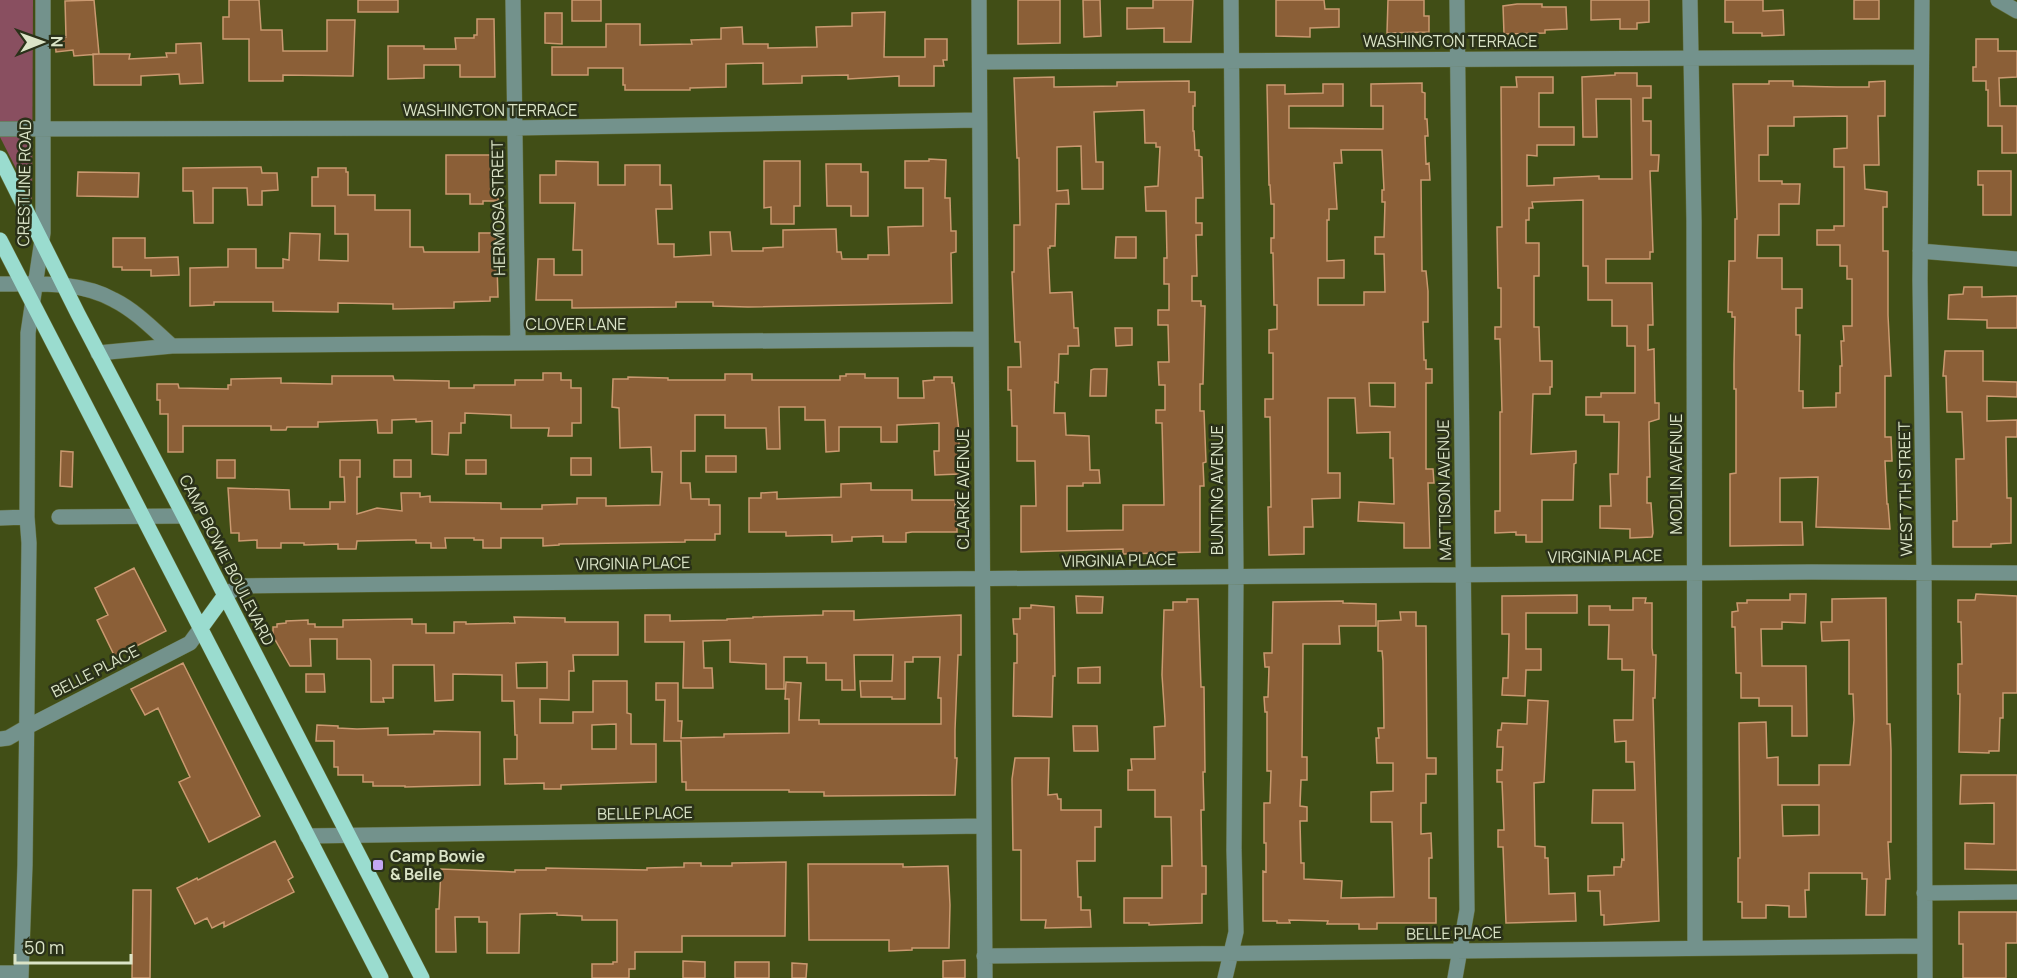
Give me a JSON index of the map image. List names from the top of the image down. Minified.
{"streets":{"main road":["CAMP BOWIE BOULEVARD"],"street":["WASHINGTON TERRACE","CRESTLINE ROAD","HERMOSA STREET","CLOVER LANE","MODLIN AVENUE","CLARKE AVENUE","WEST 7TH STREET","BUNTING AVENUE","MATTISON AVENUE","VIRGINIA PLACE","BELLE PLACE"]},"crossings":[["WASHINGTON TERRACE","CRESTLINE ROAD"],["WASHINGTON TERRACE","HERMOSA STREET"],["WASHINGTON TERRACE","MODLIN AVENUE"],["WASHINGTON TERRACE","CLARKE AVENUE"],["WASHINGTON TERRACE","WEST 7TH STREET"],["WASHINGTON TERRACE","BUNTING AVENUE"],["WASHINGTON TERRACE","MATTISON AVENUE"],["CRESTLINE ROAD","CAMP BOWIE BOULEVARD"],["HERMOSA STREET","CLOVER LANE"],["CLOVER LANE","CLARKE AVENUE"],["CLOVER LANE","CAMP BOWIE BOULEVARD"],["MODLIN AVENUE","VIRGINIA PLACE"],["MODLIN AVENUE","BELLE PLACE"],["CLARKE AVENUE","VIRGINIA PLACE"],["CLARKE AVENUE","BELLE PLACE"],["WEST 7TH STREET","VIRGINIA PLACE"],["WEST 7TH STREET","BELLE PLACE"],["BUNTING AVENUE","VIRGINIA PLACE"],["BUNTING AVENUE","BELLE PLACE"],["MATTISON AVENUE","VIRGINIA PLACE"],["MATTISON AVENUE","BELLE PLACE"],["VIRGINIA PLACE","CAMP BOWIE BOULEVARD"],["CAMP BOWIE BOULEVARD","BELLE PLACE"]],"places":{"transit":["Camp Bowie & Belle"]},"scale_bar":"50 m","north":"right"}
